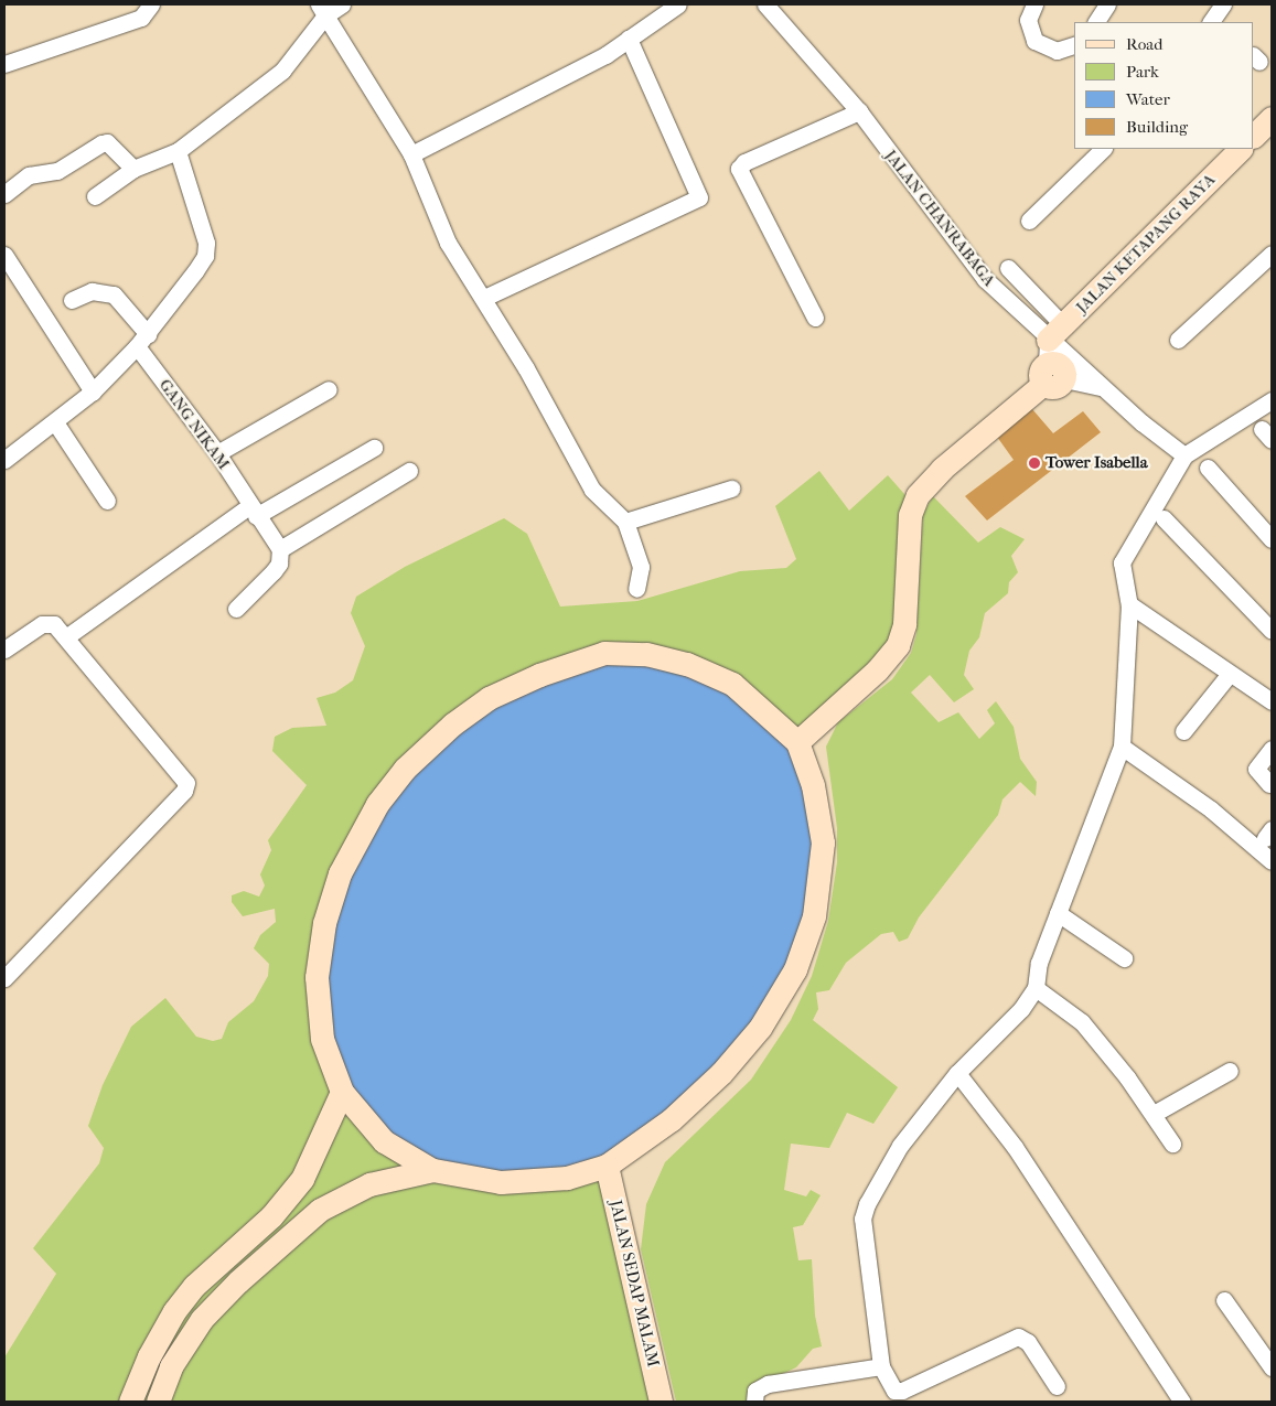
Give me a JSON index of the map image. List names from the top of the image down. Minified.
{"streets":{"street":["JALAN CHANRABAGA","JALAN KETAPANG RAYA","GANG NIKAM","JALAN SEDAP MALAM"]},"crossings":[["JALAN CHANRABAGA","JALAN KETAPANG RAYA"]],"places":["Tower Isabella"],"legend":["Road","Park","Water","Building"]}
